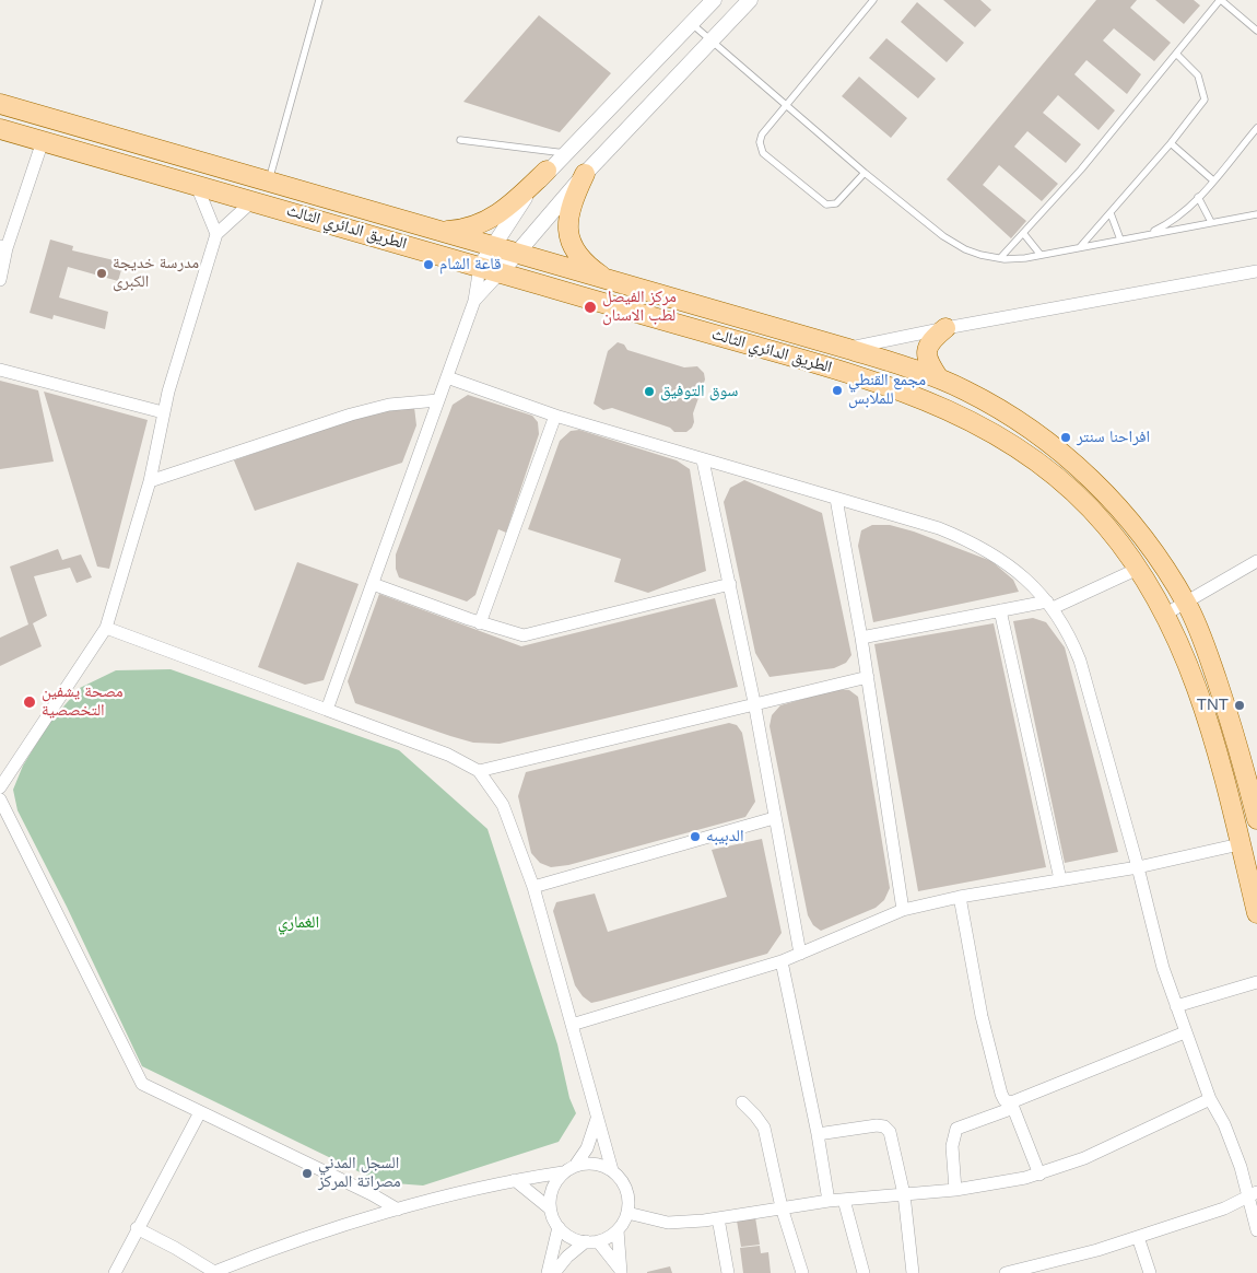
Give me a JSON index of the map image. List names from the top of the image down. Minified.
{"streets":{"main road":["الطريق الدائري الثالث"]},"parks":["الغماري"],"places":["قاعة الشام","مدرسة خديجة الكبرى","مركز الفيصل لطب الاسنان","مجمع القنطي للملابس","سوق التوفيق","افراحنا سنتر","مصحة يشفين التخصصية","TNT","الدبيبه","السجل المدني مصراتة المركز"]}
